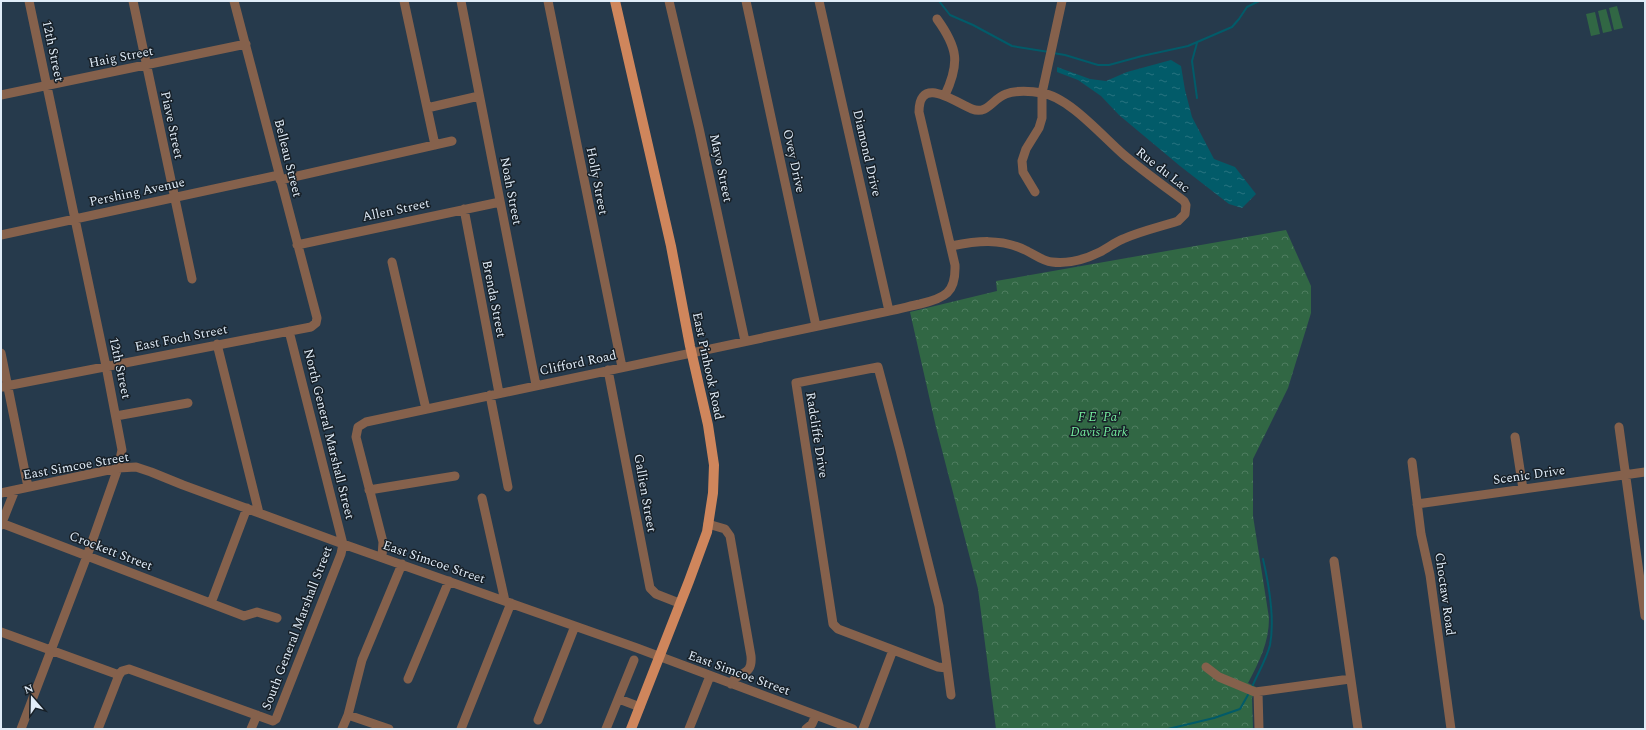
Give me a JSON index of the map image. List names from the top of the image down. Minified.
{"streets":{"main road":["East Pinhook Road"],"street":["12th Street","Haig Street","Piave Street","Diamond Drive","Belleau Street","Ovey Drive","Mayo Street","Rue du Lac","Holly Street","Noah Street","Pershing Avenue","Allen Street","Brenda Street","East Foch Street","Clifford Road","North General Marshall Street","Radcliffe Drive","East Simcoe Street","Scenic Drive","Gallien Street","Crockett Street","Choctaw Road","South General Marshall Street"]},"crossings":[["12th Street","Haig Street"],["12th Street","Pershing Avenue"],["12th Street","East Foch Street"],["12th Street","East Simcoe Street"],["12th Street","Crockett Street"],["Haig Street","Piave Street"],["Haig Street","Belleau Street"],["Piave Street","Pershing Avenue"],["Diamond Drive","Clifford Road"],["Belleau Street","Pershing Avenue"],["Belleau Street","Allen Street"],["Belleau Street","East Foch Street"],["Ovey Drive","Clifford Road"],["Mayo Street","Clifford Road"],["Rue du Lac","Clifford Road"],["Holly Street","Clifford Road"],["Noah Street","Allen Street"],["Noah Street","Clifford Road"],["Allen Street","Brenda Street"],["Brenda Street","Clifford Road"],["East Foch Street","North General Marshall Street"],["Clifford Road","East Pinhook Road"],["Clifford Road","East Simcoe Street"],["Clifford Road","Gallien Street"],["East Pinhook Road","East Simcoe Street"],["East Pinhook Road","Gallien Street"],["North General Marshall Street","East Simcoe Street"],["North General Marshall Street","South General Marshall Street"],["East Simcoe Street","South General Marshall Street"],["Scenic Drive","Choctaw Road"]],"parks":["F E 'Pa' Davis Park"],"north":"top"}
